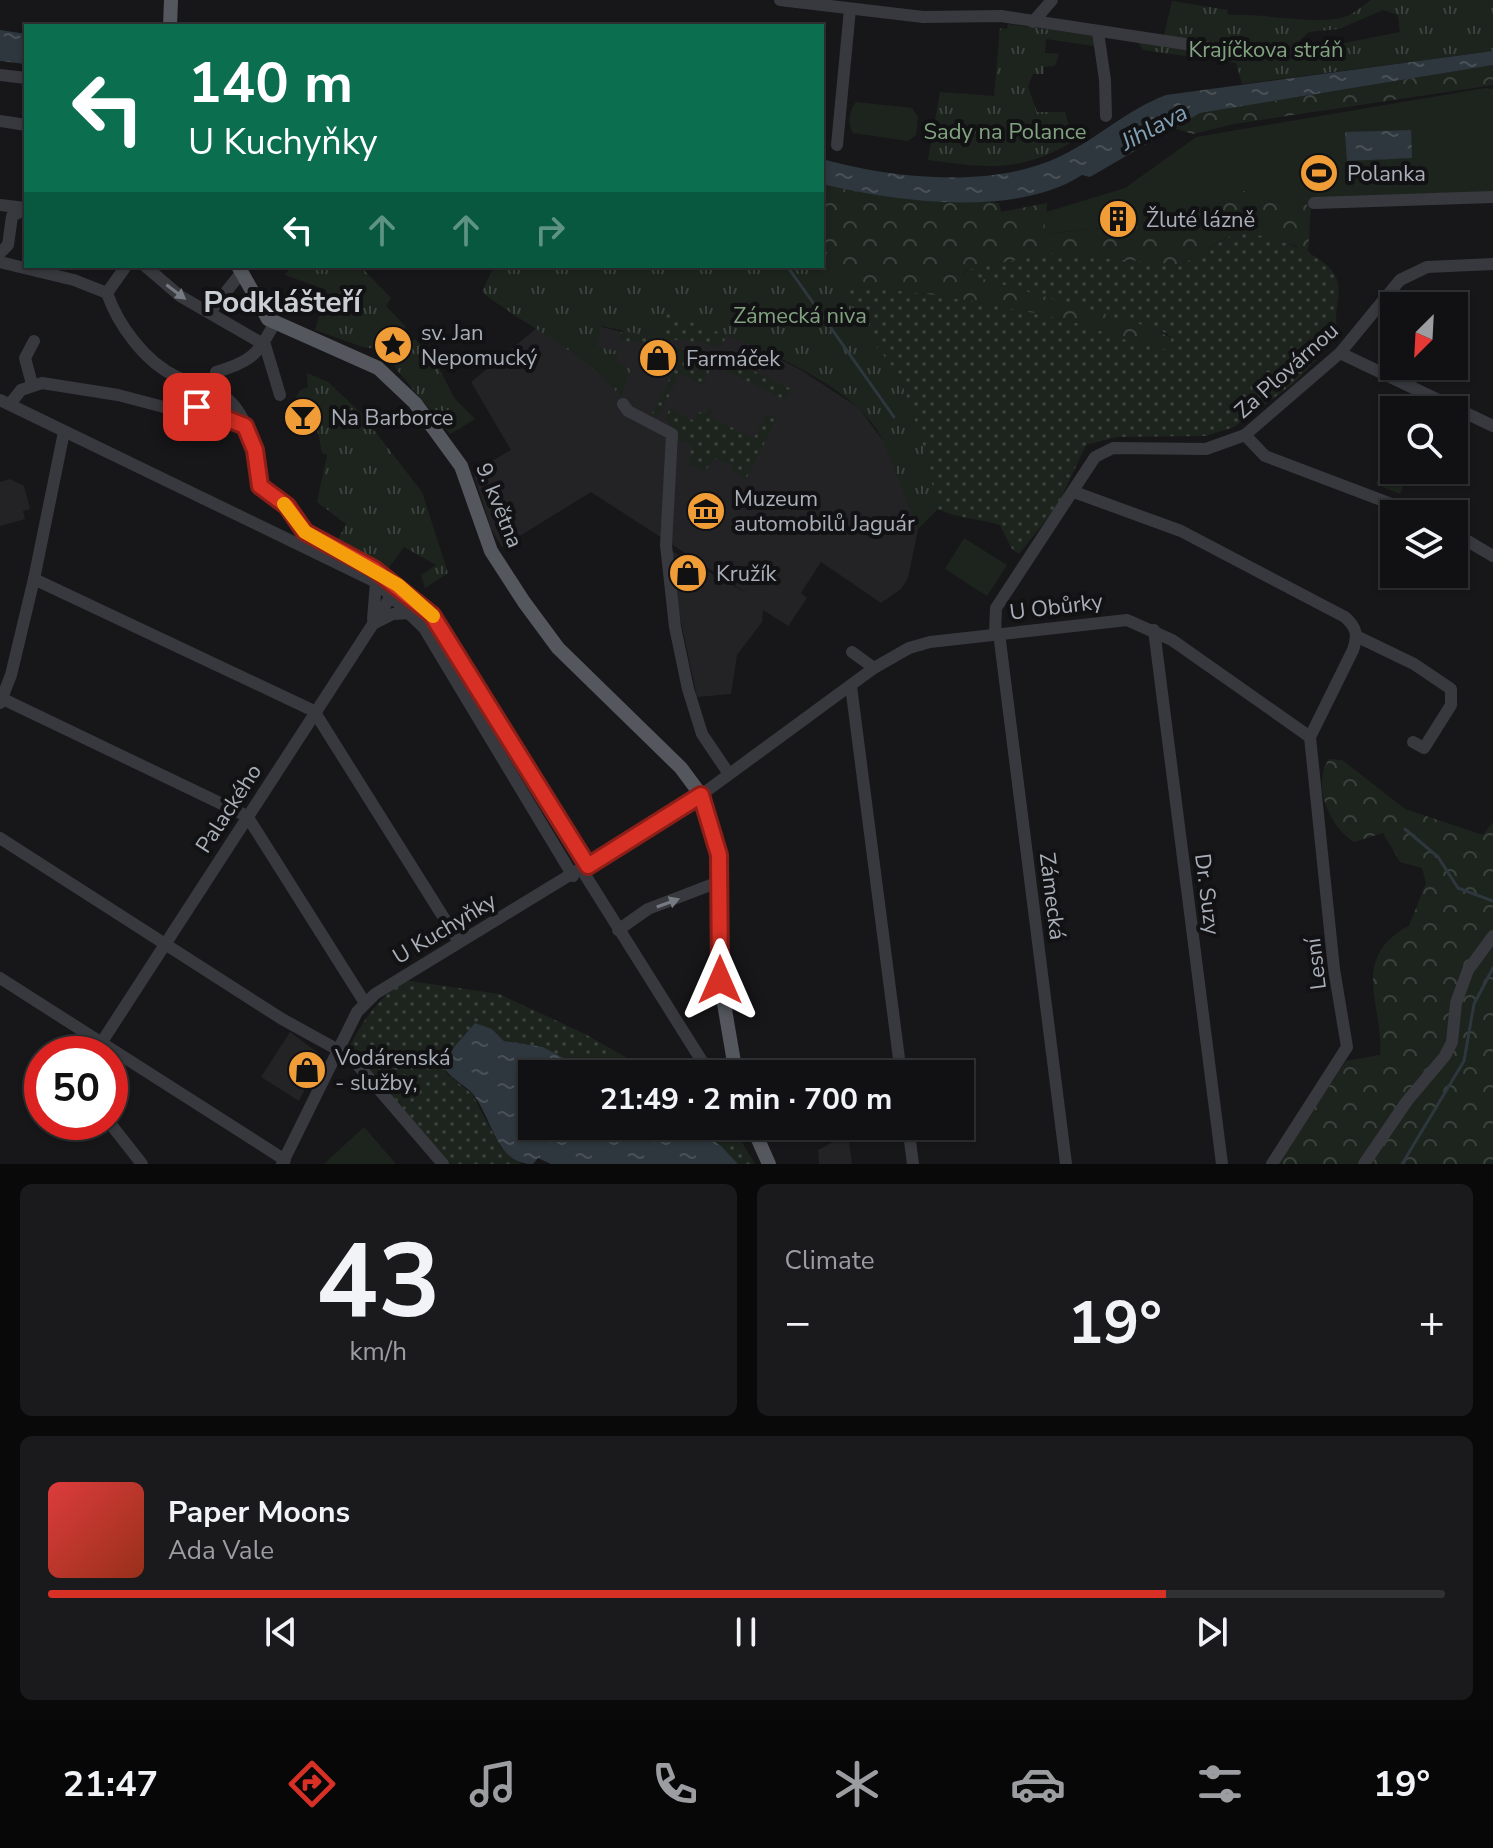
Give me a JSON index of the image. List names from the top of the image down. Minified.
{"streets":{"main road":["9. května"],"street":["Za Plovárnou","U Obůrky","Palackého","Dr. Suzy","Zámecká","U Kuchyňky","Lesní"]},"crossings":[["Za Plovárnou","U Obůrky"],["Za Plovárnou","Zámecká"],["9. května","U Obůrky"],["9. května","U Kuchyňky"],["U Obůrky","Dr. Suzy"],["U Obůrky","Zámecká"],["U Obůrky","U Kuchyňky"],["U Obůrky","Lesní"]],"districts":["Podklášteří"],"water":["Jihlava"],"parks":["Krajíčkova stráň","Sady na Polance","Zámecká niva"],"places":{"sports":["Polanka"],"building":["Žluté lázně"],"place":["sv. Jan Nepomucký"],"shop":["Farmáček","Kružík","Vodárenská - služby,"],"bar":["Na Barborce"],"museum":["Muzeum automobilů Jaguár"]},"north":"bottom left","page":{"turn":["140 m","U Kuchyňky"],"limit":"50","trip":"21:49 · 2 min · 700 m","tile":[["43","km/h"],"Climate"],"heat":["−","19°","+"],"song":["Paper Moons","Ada Vale"],"tabs":["21:47","19°"]}}
